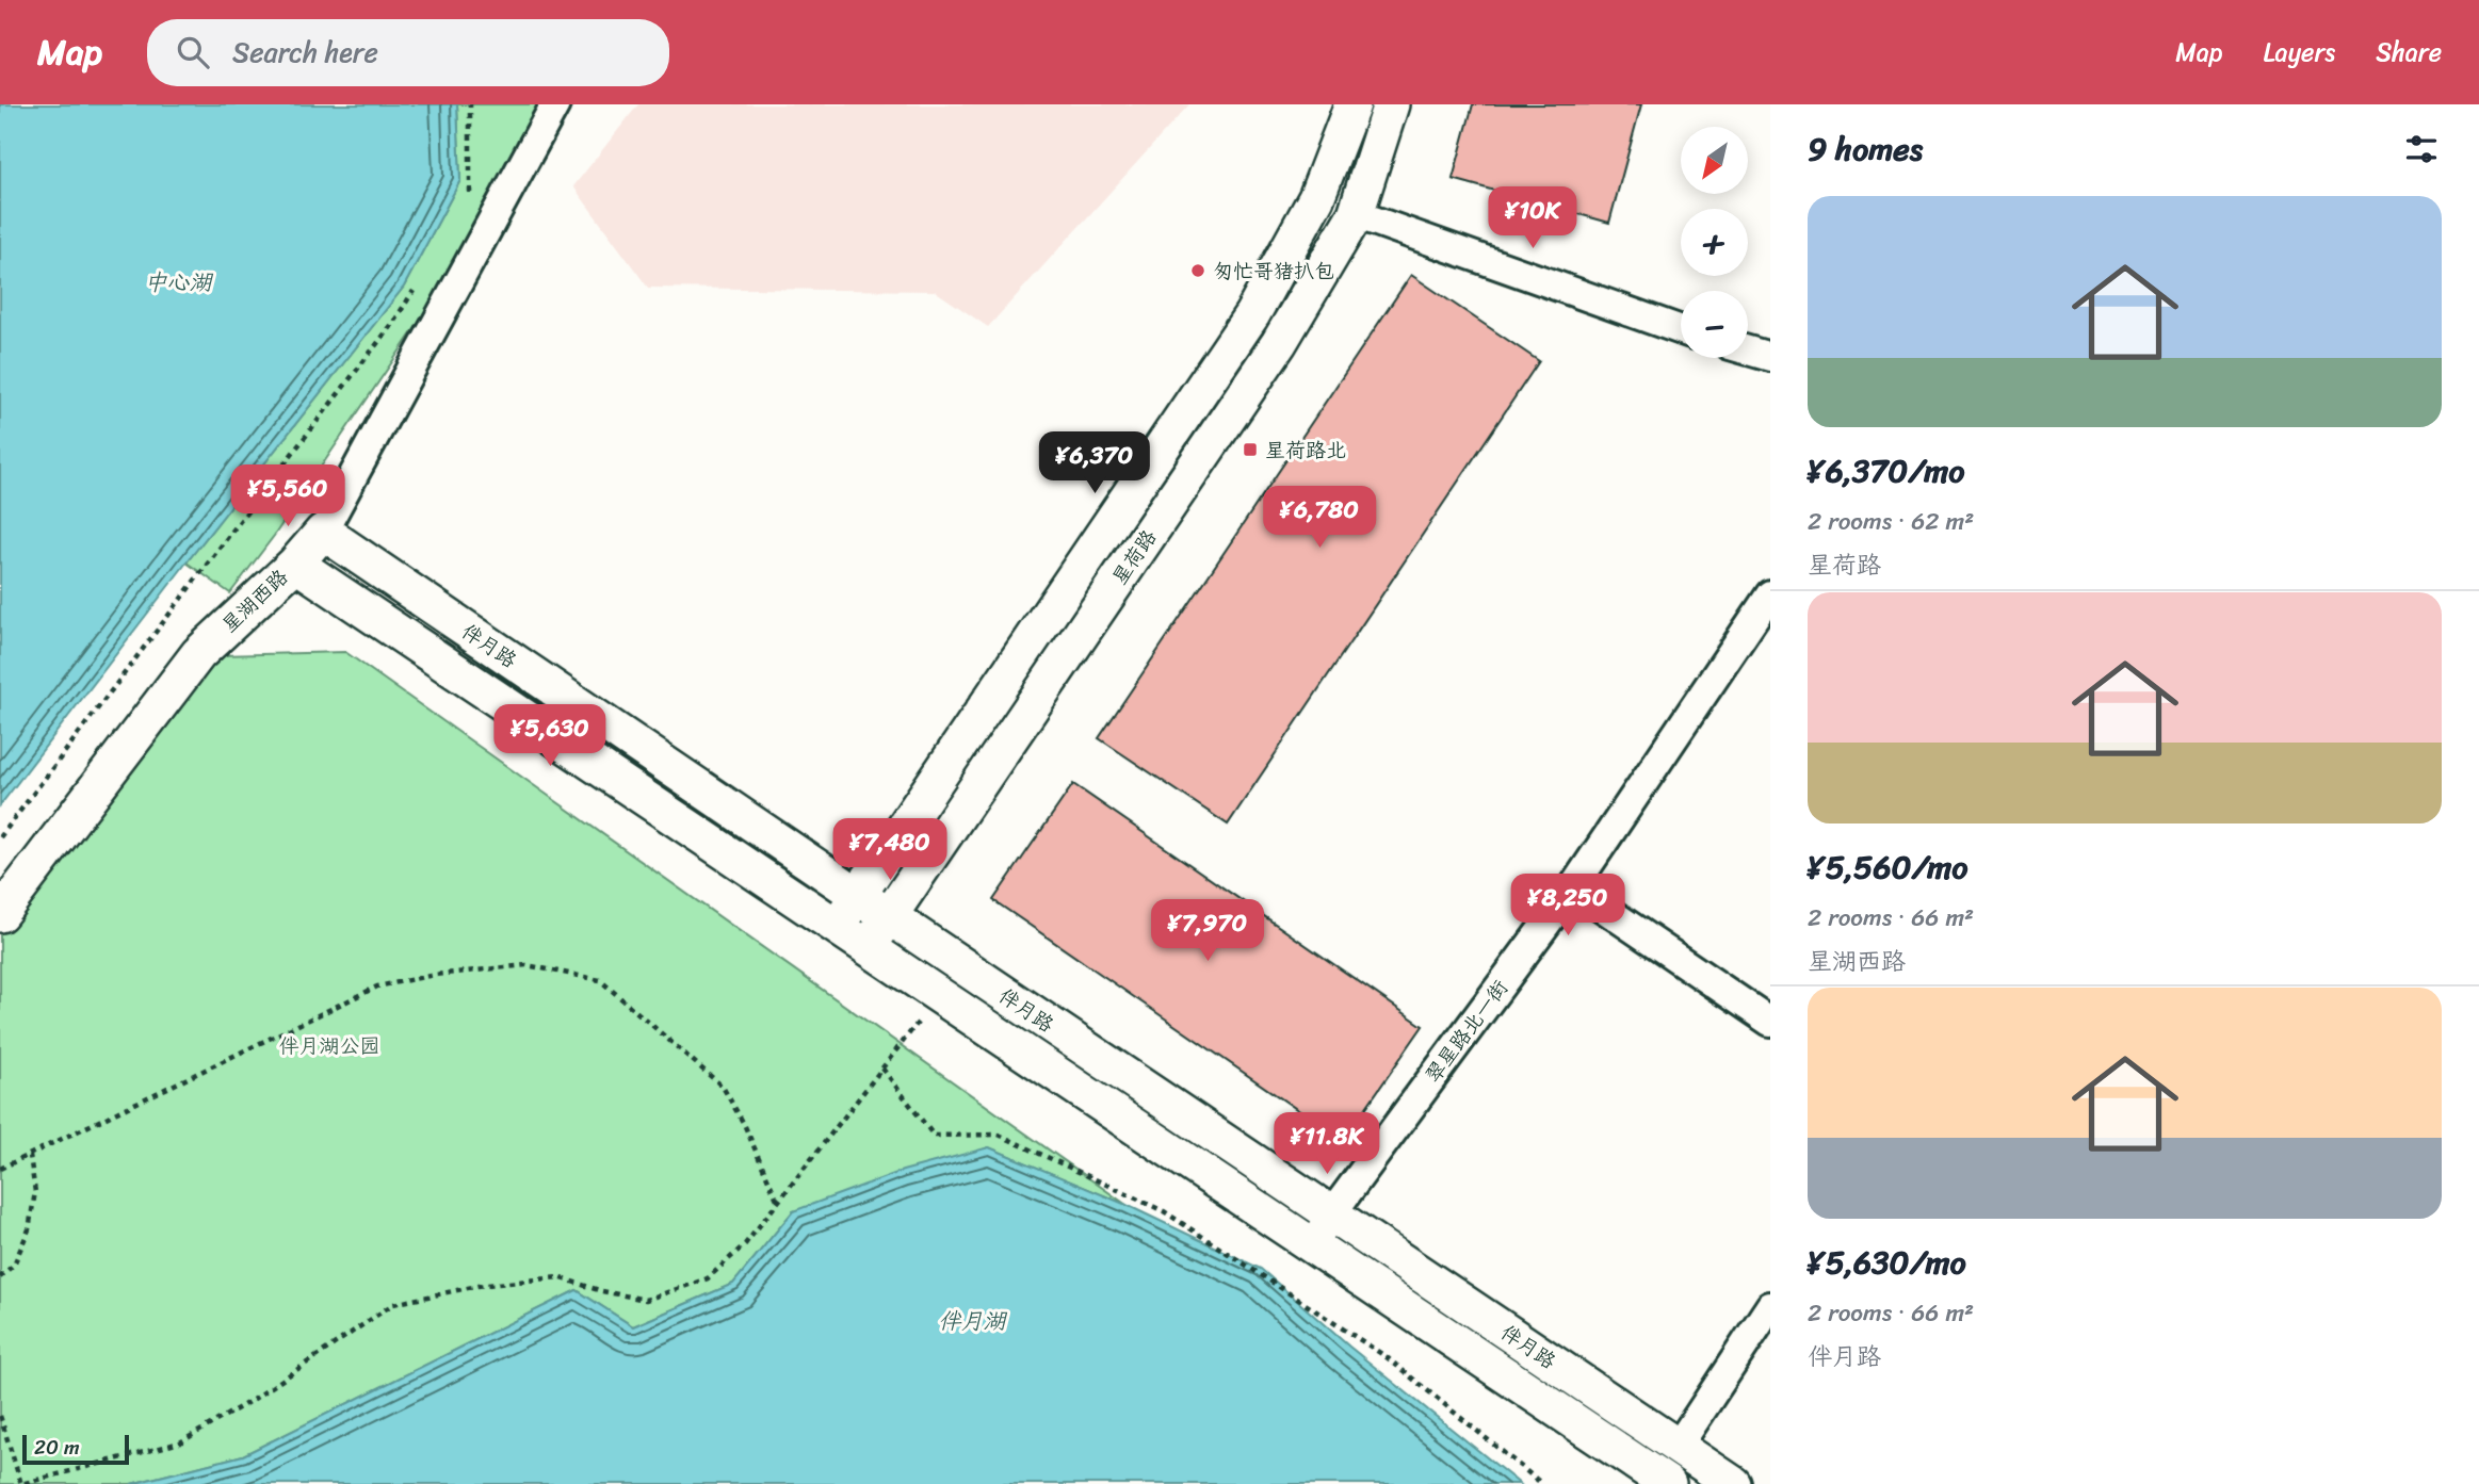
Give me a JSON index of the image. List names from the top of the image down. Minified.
{"streets":{"street":["星荷路","星湖西路","伴月路","翠星路北一街"]},"crossings":[["星荷路","伴月路"],["星湖西路","伴月路"],["伴月路","翠星路北一街"]],"water":["中心湖","伴月湖"],"parks":["伴月湖公园"],"places":{"other":["匆忙哥猪扒包"],"transit":["星荷路北"]},"scale_bar":"20 m","north":"bottom left","page":{"header":"Map","search":"Search here","nav":["Map","Layers","Share"],"heading":"9 homes","map_buttons":["+","−"],"price":["¥10K","¥6,370","¥5,560","¥6,780","¥5,630","¥7,480","¥8,250","¥7,970","¥11.8K"],"list":[{"name":"¥6,370/mo","note":"2 rooms · 62 m² · 星荷路"},{"name":"¥5,560/mo","note":"2 rooms · 66 m² · 星湖西路"},{"name":"¥5,630/mo","note":"2 rooms · 66 m² · 伴月路"}],"scale":"20 m"}}
